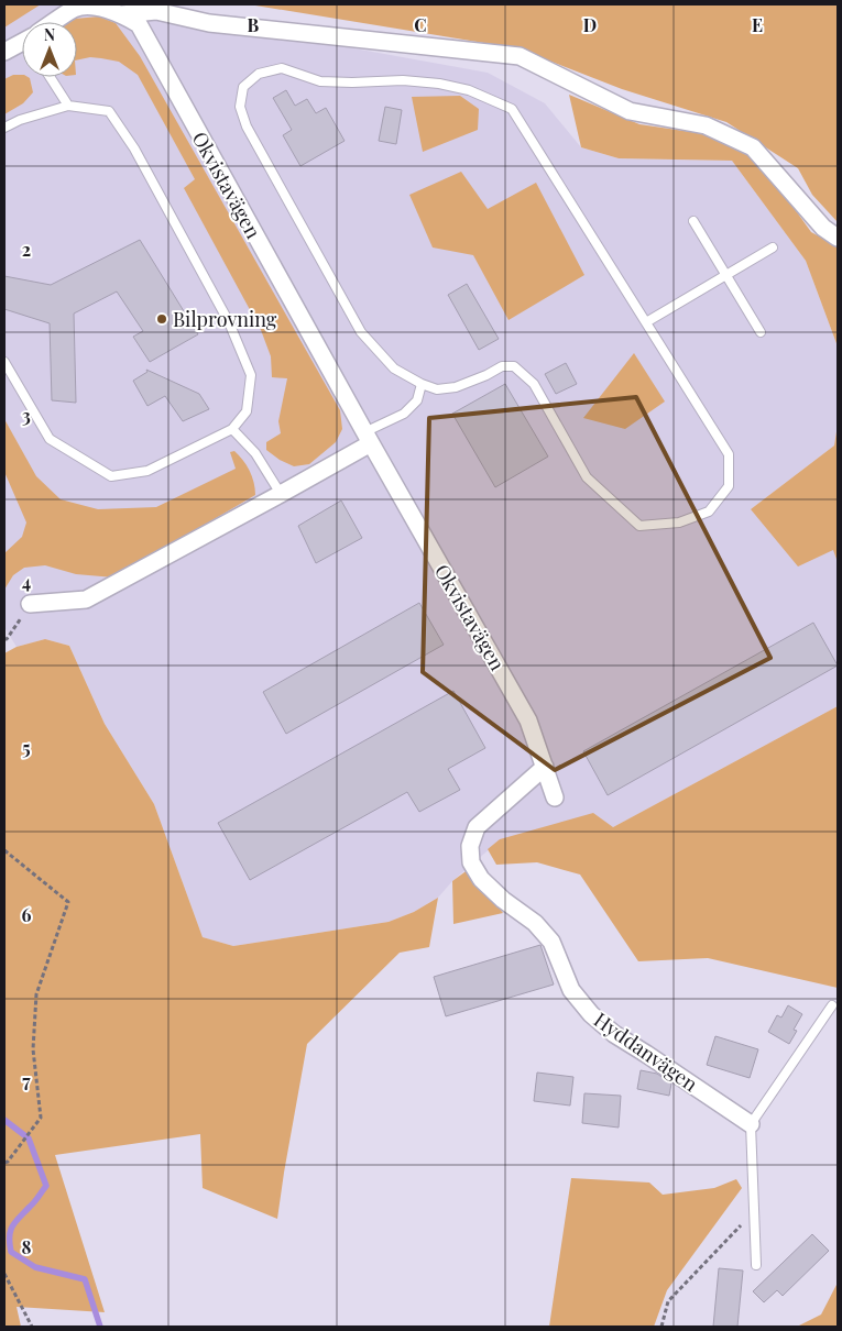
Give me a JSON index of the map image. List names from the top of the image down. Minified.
{"streets":{"street":["Okvistavägen","Hyddanvägen"]},"crossings":[["Okvistavägen","Hyddanvägen"]],"places":["Bilprovning"],"north":"top","grid":{"columns":["B","C","D","E"],"rows":["2","3","4","5","6","7","8"]}}
